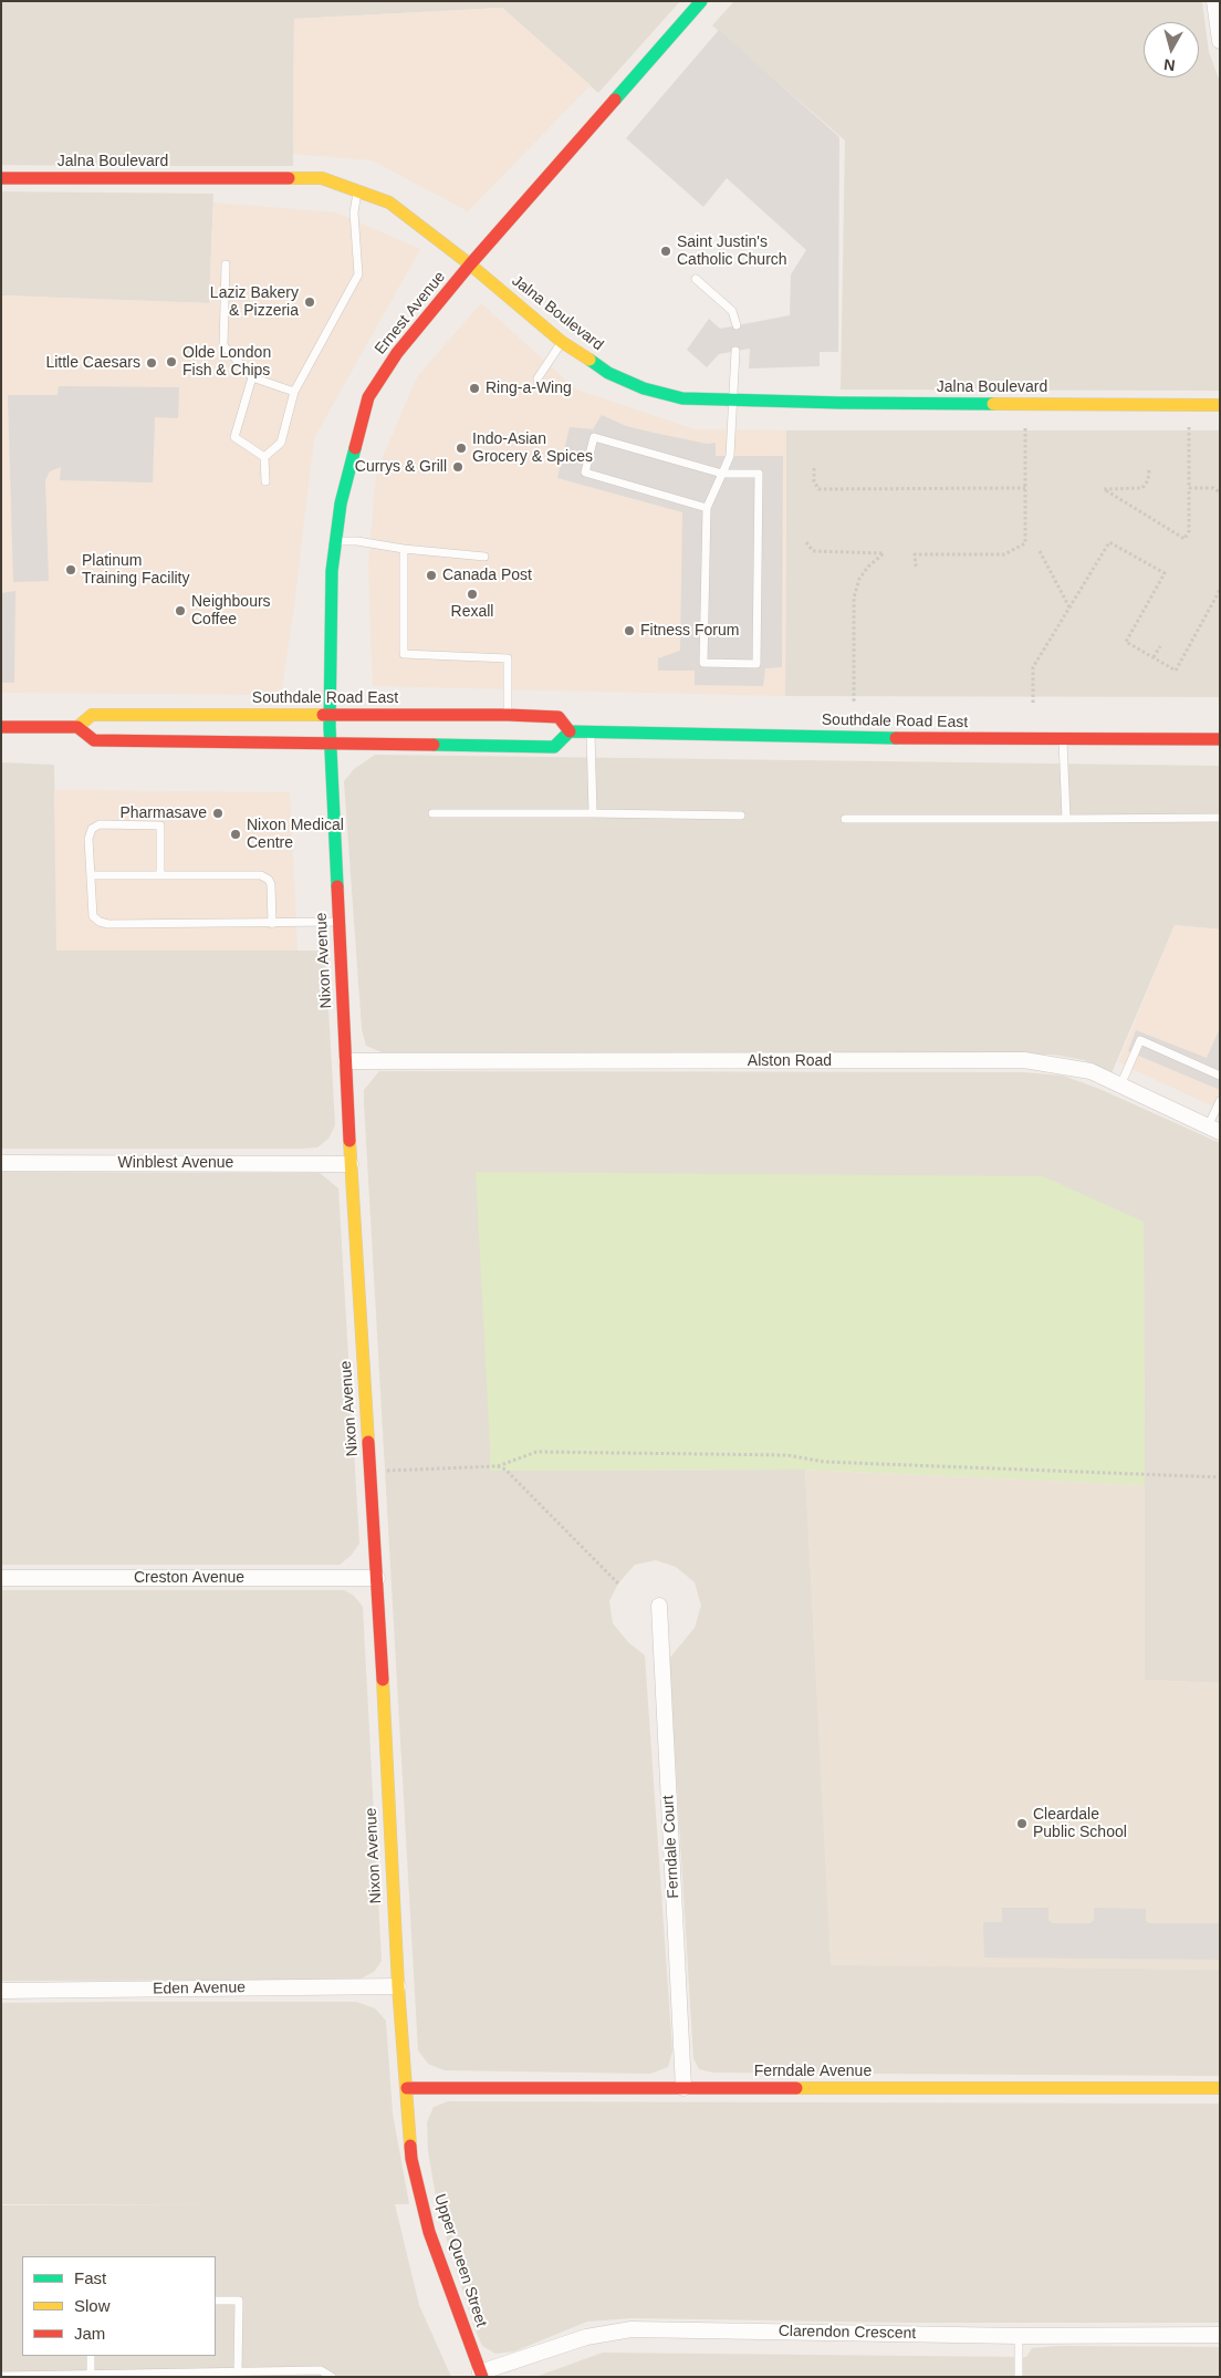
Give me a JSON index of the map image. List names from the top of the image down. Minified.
{"streets":{"street":["Jalna Boulevard","Ernest Avenue","Southdale Road East","Nixon Avenue","Alston Road","Winblest Avenue","Creston Avenue","Ferndale Court","Eden Avenue","Ferndale Avenue","Upper Queen Street","Clarendon Crescent"]},"crossings":[["Jalna Boulevard","Ernest Avenue"],["Ernest Avenue","Southdale Road East"],["Ernest Avenue","Nixon Avenue"],["Southdale Road East","Nixon Avenue"],["Nixon Avenue","Alston Road"],["Nixon Avenue","Winblest Avenue"],["Nixon Avenue","Creston Avenue"],["Nixon Avenue","Eden Avenue"],["Nixon Avenue","Ferndale Avenue"],["Nixon Avenue","Upper Queen Street"],["Ferndale Court","Ferndale Avenue"],["Ferndale Avenue","Upper Queen Street"],["Upper Queen Street","Clarendon Crescent"]],"places":["Saint Justin's Catholic Church","Laziz Bakery & Pizzeria","Olde London Fish & Chips","Little Caesars","Ring-a-Wing","Indo-Asian Grocery & Spices","Currys & Grill","Platinum Training Facility","Canada Post","Rexall","Neighbours Coffee","Fitness Forum","Pharmasave","Nixon Medical Centre","Cleardale Public School"],"legend":["Fast","Slow","Jam"],"north":"bottom"}
